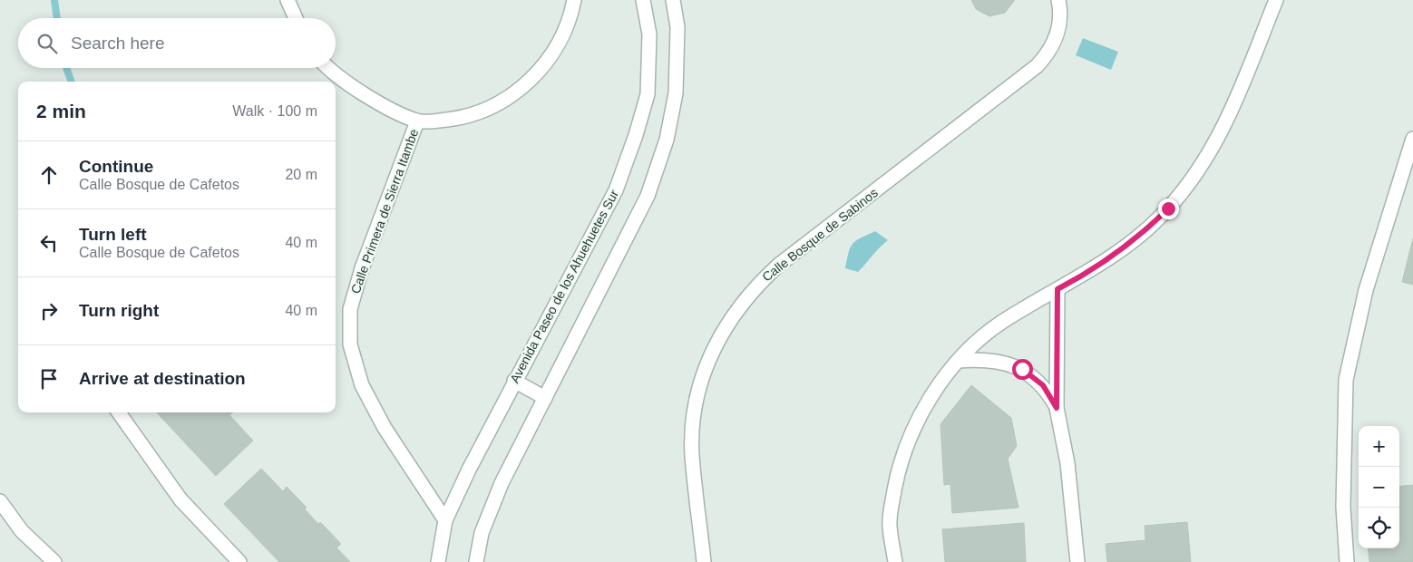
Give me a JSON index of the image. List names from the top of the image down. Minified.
{"streets":{"street":["Calle Primera de Sierra Itambe","Calle Bosque de Sabinos","Avenida Paseo de los Ahuehuetes Sur"]},"crossings":[["Calle Primera de Sierra Itambe","Avenida Paseo de los Ahuehuetes Sur"]],"page":{"search":"Search here","heading":["2 min","Walk · 100 m"],"list":[["Continue","Calle Bosque de Cafetos","20 m"],["Turn left","Calle Bosque de Cafetos","40 m"],["Turn right","40 m"],"Arrive at destination"],"map_buttons":["+","−"]}}
